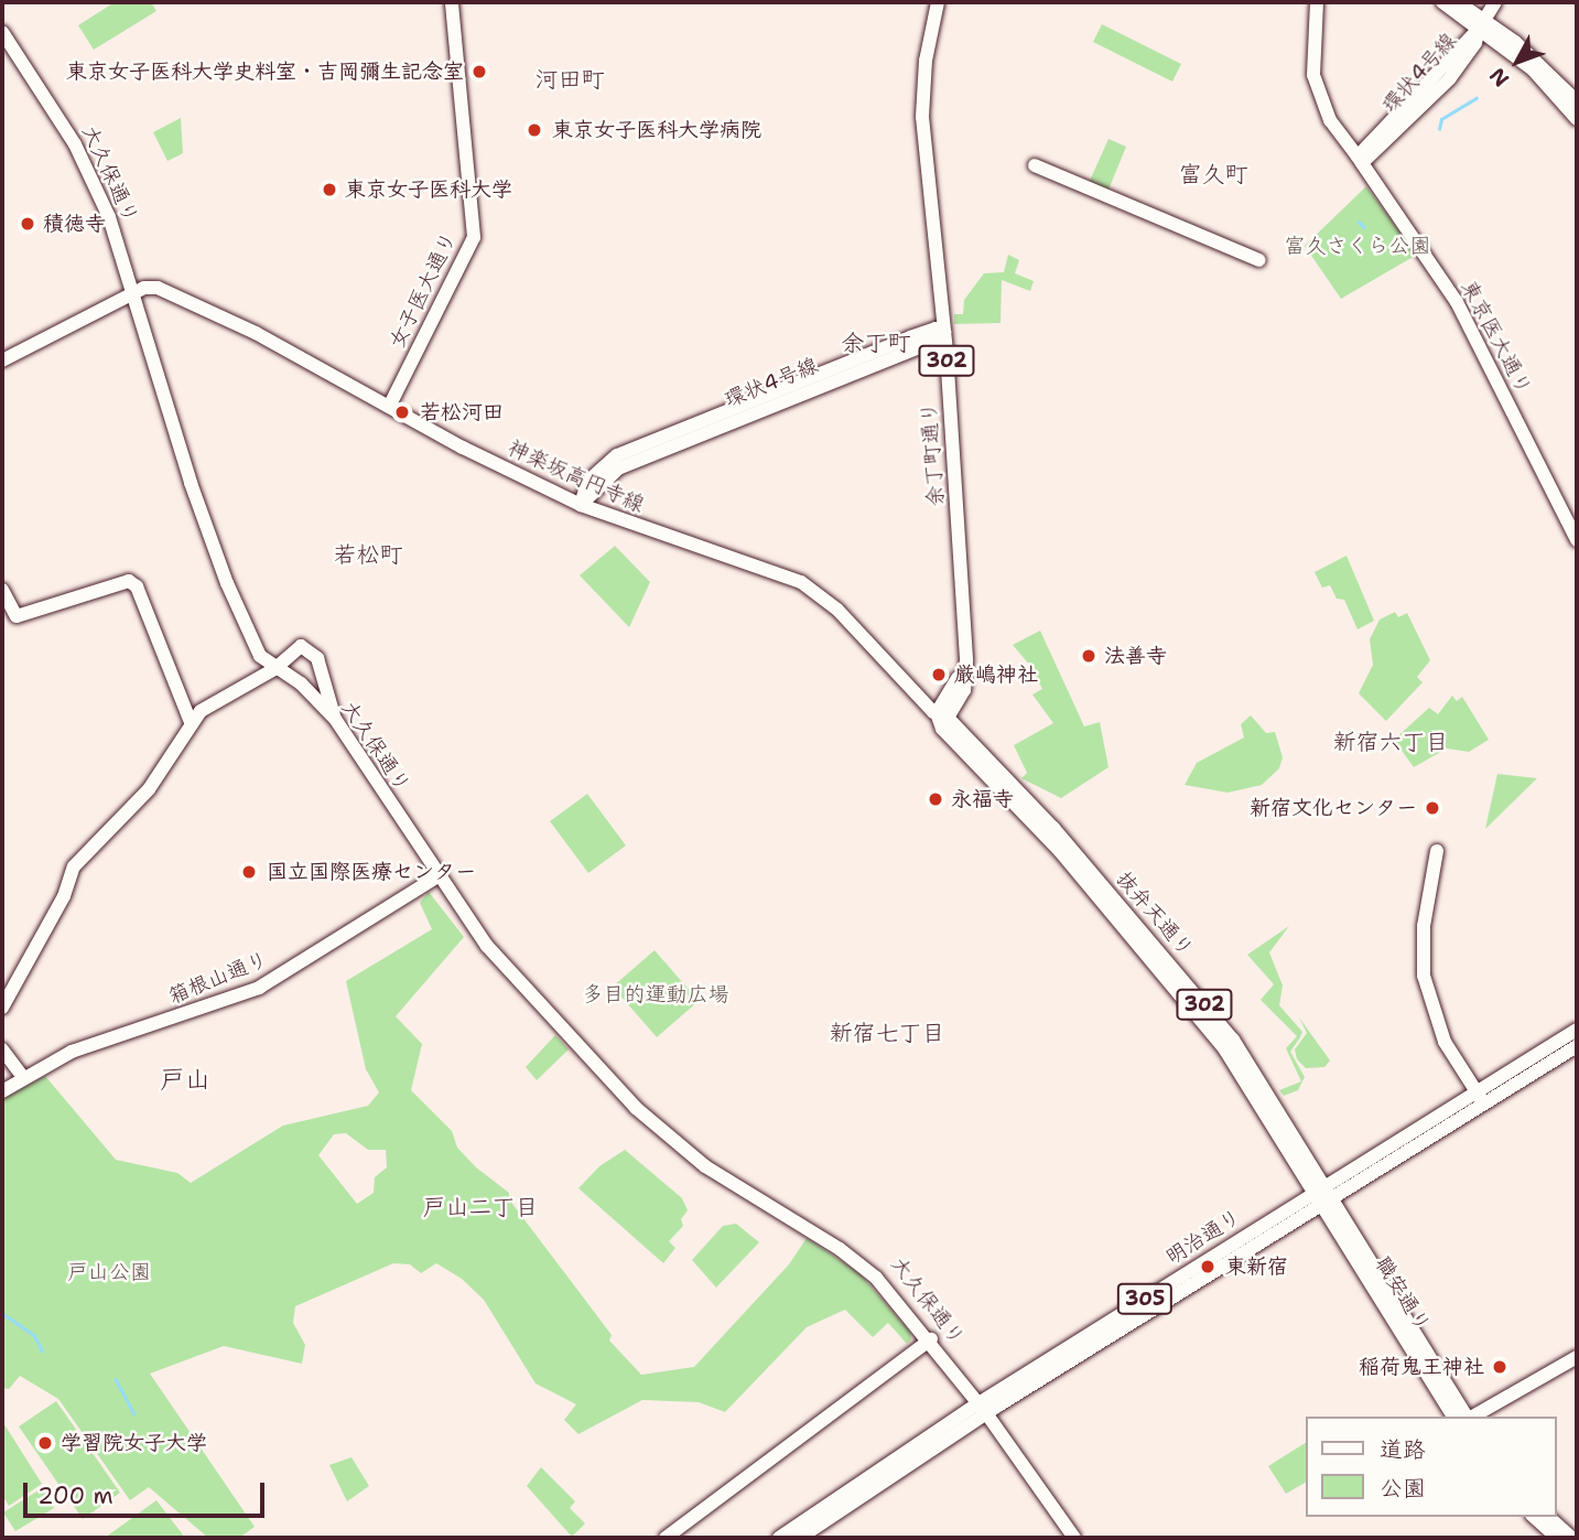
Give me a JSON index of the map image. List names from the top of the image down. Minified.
{"streets":{"main road":["環状4号線","大久保通り","女子医大通り","東京医大通り","302","余丁町通り","神楽坂高円寺線","抜弁天通り","箱根山通り","明治通り","職安通り","305"]},"crossings":[["環状4号線","東京医大通り"],["環状4号線","余丁町通り"],["環状4号線","神楽坂高円寺線"],["大久保通り","神楽坂高円寺線"],["大久保通り","箱根山通り"],["大久保通り","明治通り"],["女子医大通り","神楽坂高円寺線"],["余丁町通り","神楽坂高円寺線"],["余丁町通り","抜弁天通り"],["神楽坂高円寺線","抜弁天通り"],["抜弁天通り","明治通り"],["抜弁天通り","職安通り"],["明治通り","職安通り"]],"districts":["河田町","富久町","余丁町","若松町","新宿六丁目","新宿七丁目","戸山","戸山二丁目"],"parks":["富久さくら公園","多目的運動広場","戸山公園"],"places":["東京女子医科大学史料室・吉岡彌生記念室","東京女子医科大学病院","東京女子医科大学","積徳寺","若松河田","法善寺","厳嶋神社","永福寺","新宿文化センター","国立国際医療センター","東新宿","稲荷鬼王神社","学習院女子大学"],"legend":["道路","公園"],"scale_bar":"200 m","north":"bottom left"}
